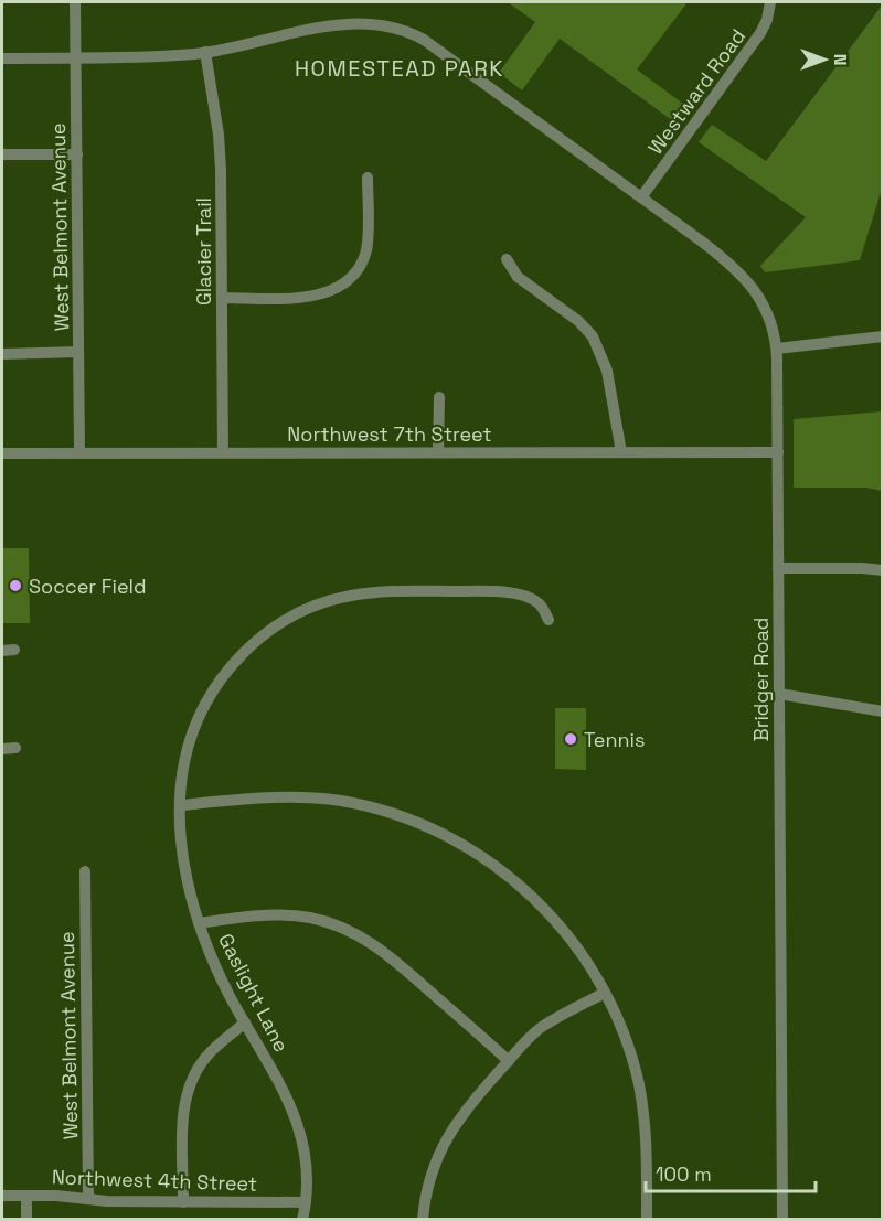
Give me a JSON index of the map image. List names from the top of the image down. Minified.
{"streets":{"street":["Westward Road","West Belmont Avenue","Glacier Trail","Northwest 7th Street","Bridger Road","Gaslight Lane","Northwest 4th Street"]},"crossings":[["Westward Road","Bridger Road"],["West Belmont Avenue","Northwest 7th Street"],["West Belmont Avenue","Bridger Road"],["West Belmont Avenue","Northwest 4th Street"],["Glacier Trail","Northwest 7th Street"],["Glacier Trail","Bridger Road"],["Northwest 7th Street","Bridger Road"],["Gaslight Lane","Northwest 4th Street"]],"districts":["HOMESTEAD PARK"],"places":["Soccer Field","Tennis"],"scale_bar":"100 m","north":"right"}
